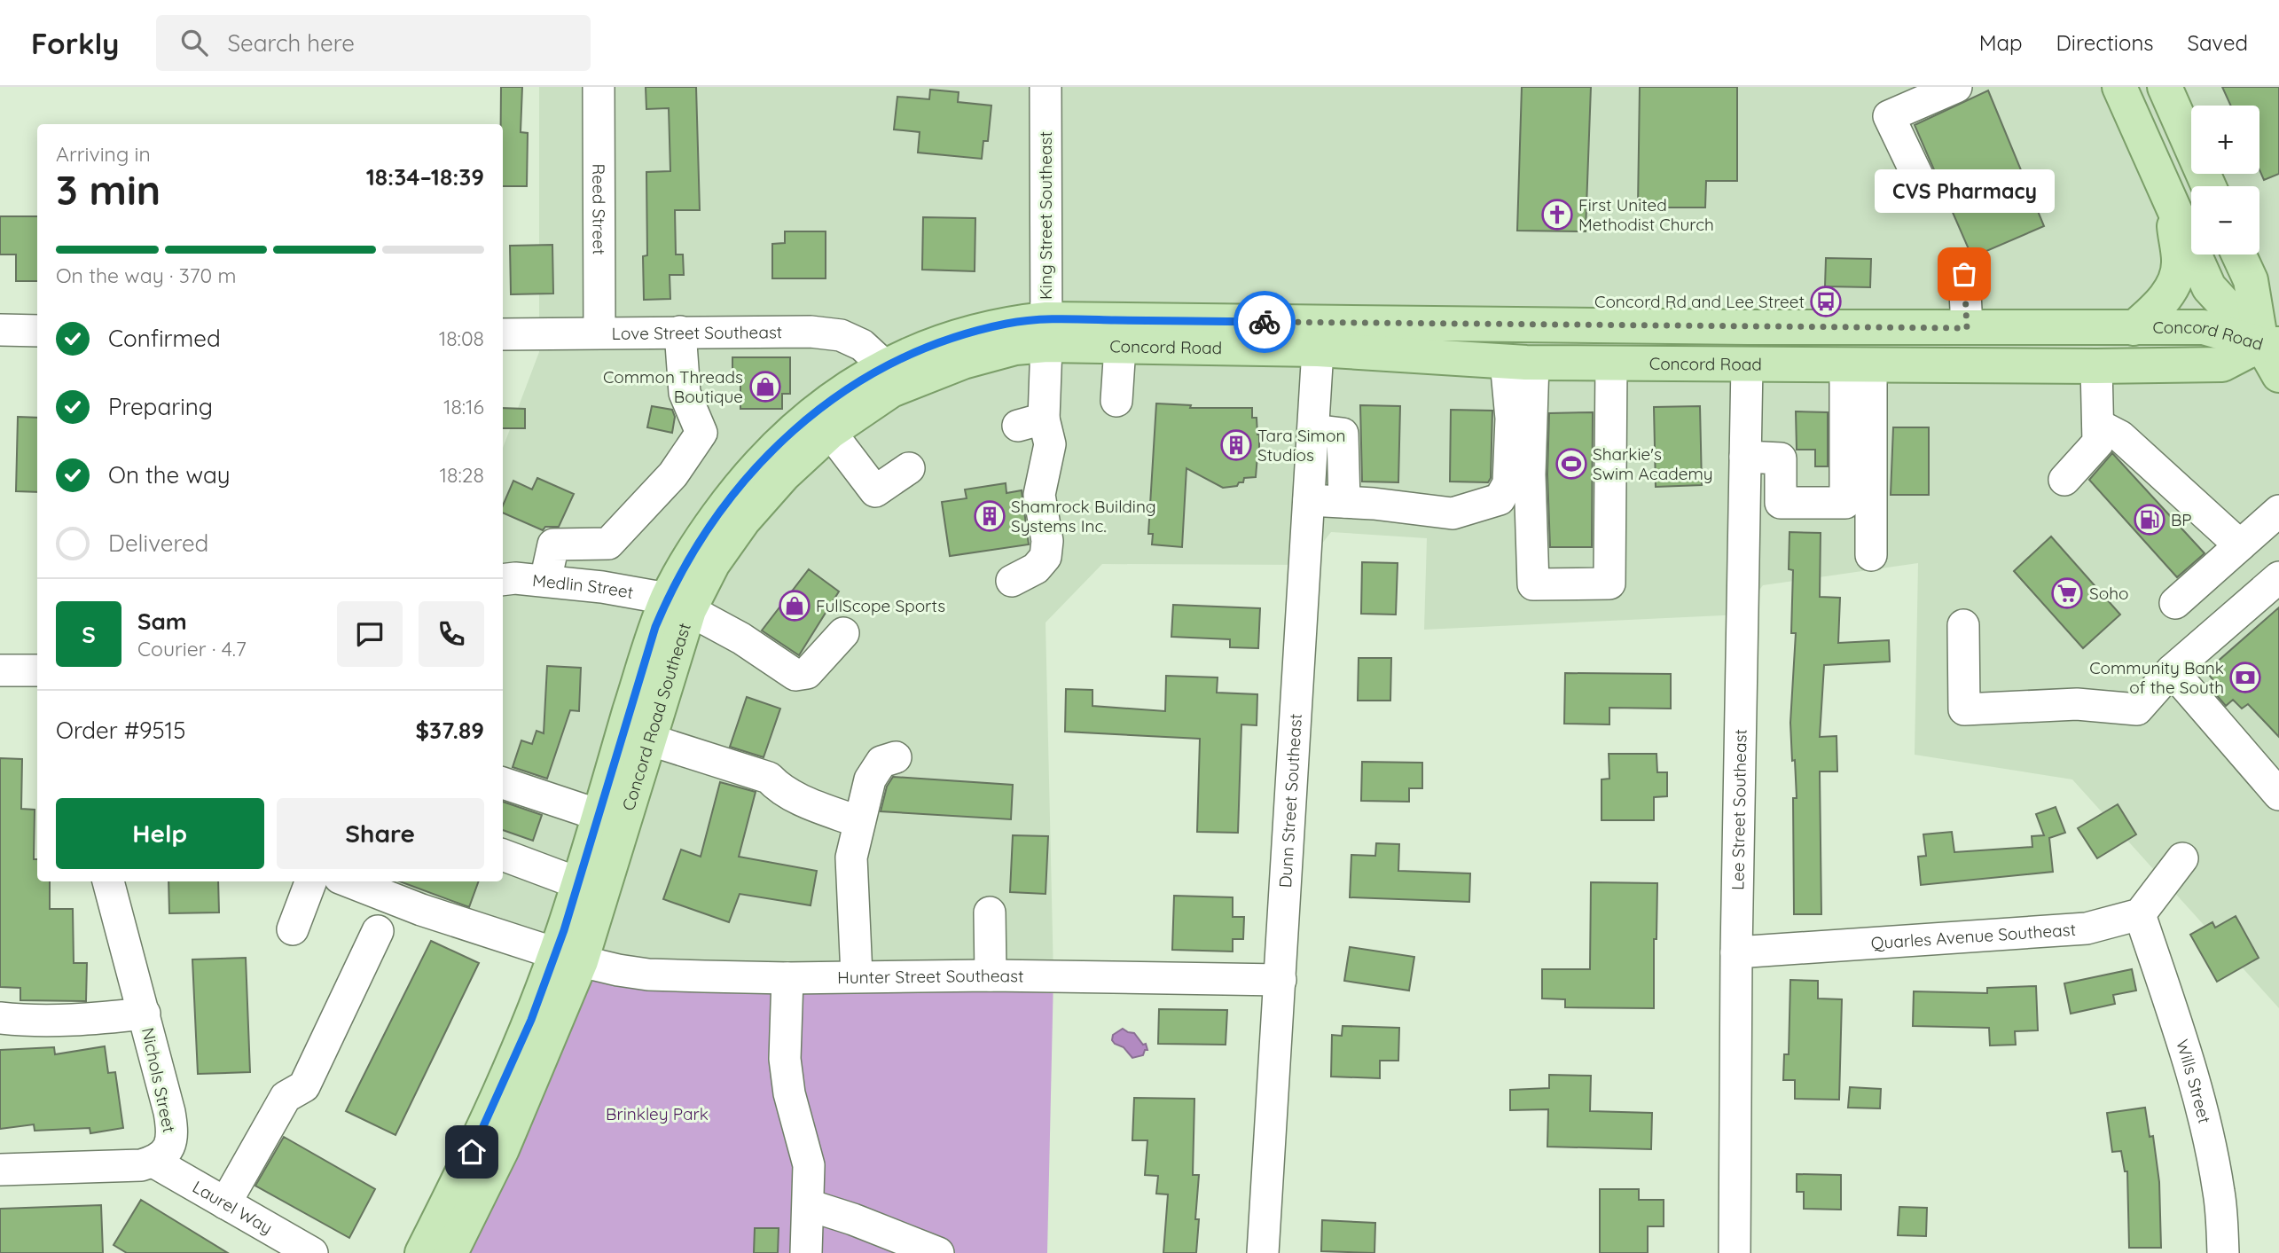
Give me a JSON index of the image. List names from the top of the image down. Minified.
{"streets":{"main road":["Concord Road","Concord Road Southeast"],"street":["Reed Street","King Street Southeast","Love Street Southeast","Medlin Street","Dunn Street Southeast","Lee Street Southeast","Quarles Avenue Southeast","Hunter Street Southeast","Nichols Street","Wills Street","Laurel Way"]},"crossings":[["Reed Street","Love Street Southeast"],["King Street Southeast","Concord Road"],["King Street Southeast","Concord Road Southeast"],["Love Street Southeast","Concord Road Southeast"],["Concord Road","Concord Road Southeast"],["Concord Road","Dunn Street Southeast"],["Concord Road","Lee Street Southeast"],["Medlin Street","Concord Road Southeast"],["Concord Road Southeast","Hunter Street Southeast"],["Dunn Street Southeast","Hunter Street Southeast"],["Lee Street Southeast","Quarles Avenue Southeast"],["Quarles Avenue Southeast","Wills Street"],["Nichols Street","Laurel Way"]],"parks":["Brinkley Park"],"places":{"church":["First United Methodist Church"],"other":["CVS Pharmacy"],"bus stop":["Concord Rd and Lee Street"],"shop":["Common Threads Boutique","FullScope Sports"],"building":["Tara Simon Studios","Shamrock Building Systems Inc."],"sports":["Sharkie's Swim Academy"],"fuel station":["BP"],"supermarket":["Soho"],"bank":["Community Bank of the South"]},"page":{"header":"Forkly","search":"Search here","nav":["Map","Directions","Saved"],"map_buttons":["+","−"],"heading":["3 min","Arriving in","18:34–18:39"],"panel":["Sam","Courier · 4.7","Order #9515","$37.89"],"bubble":"CVS Pharmacy","bar":"On the way · 370 m","list":[["Confirmed","18:08"],["Preparing","18:16"],["On the way","18:28"],"Delivered"],"round":"S","buttons":["Help","Share"]}}
